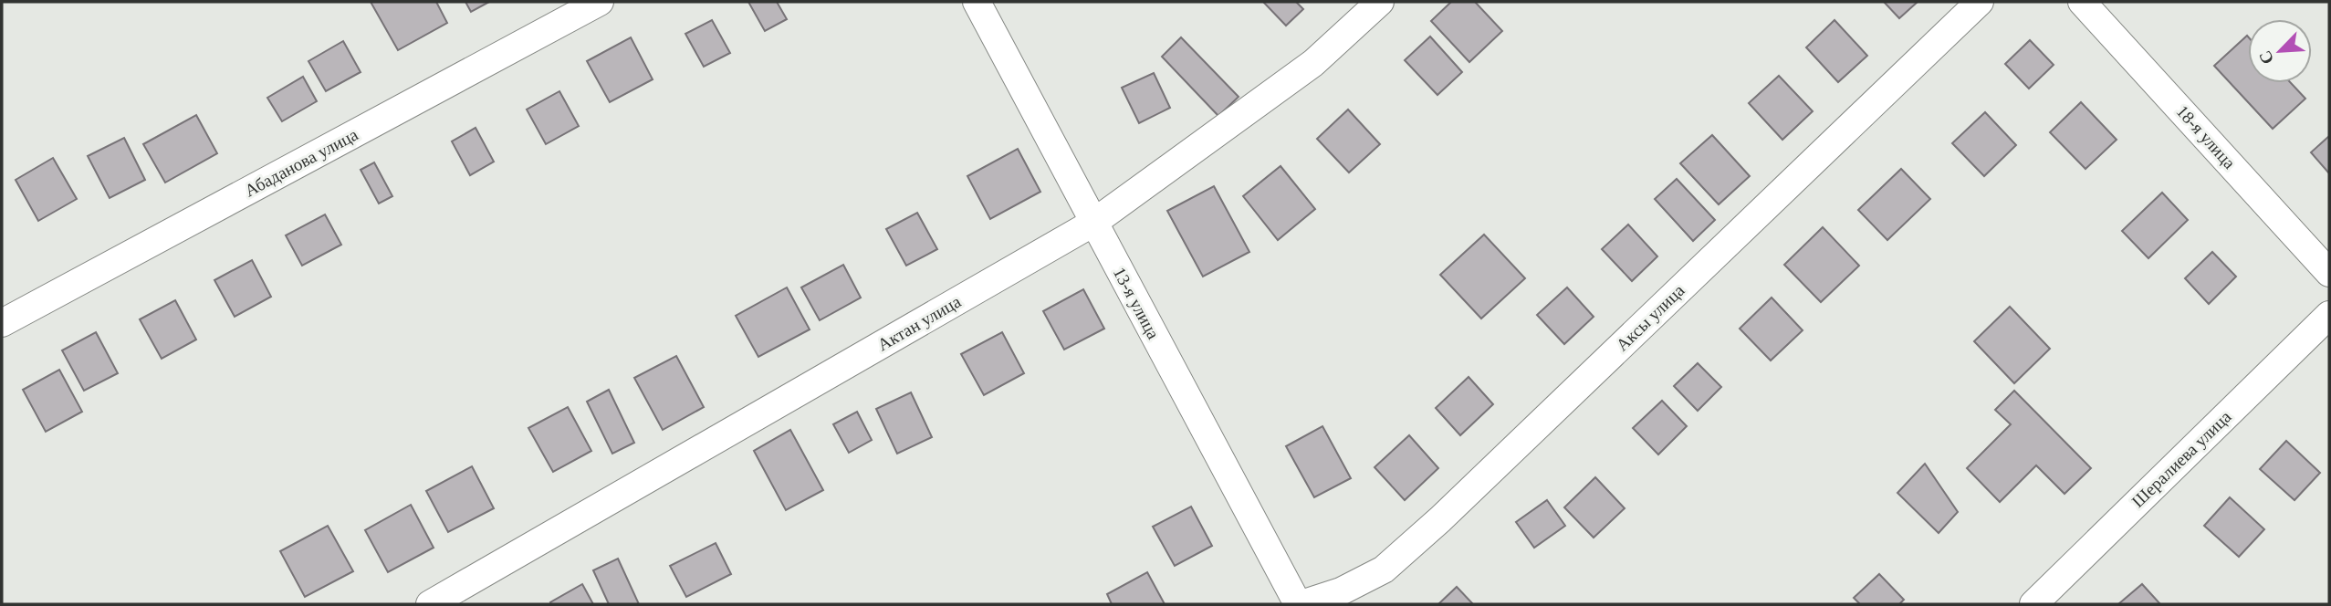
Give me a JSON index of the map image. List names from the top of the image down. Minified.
{"streets":{"street":["18-я улица","Абаданова улица","13-я улица","Аксы улица","Актан улица","Шералиева улица"]},"crossings":[["13-я улица","Аксы улица"],["13-я улица","Актан улица"]],"north":"bottom left"}
